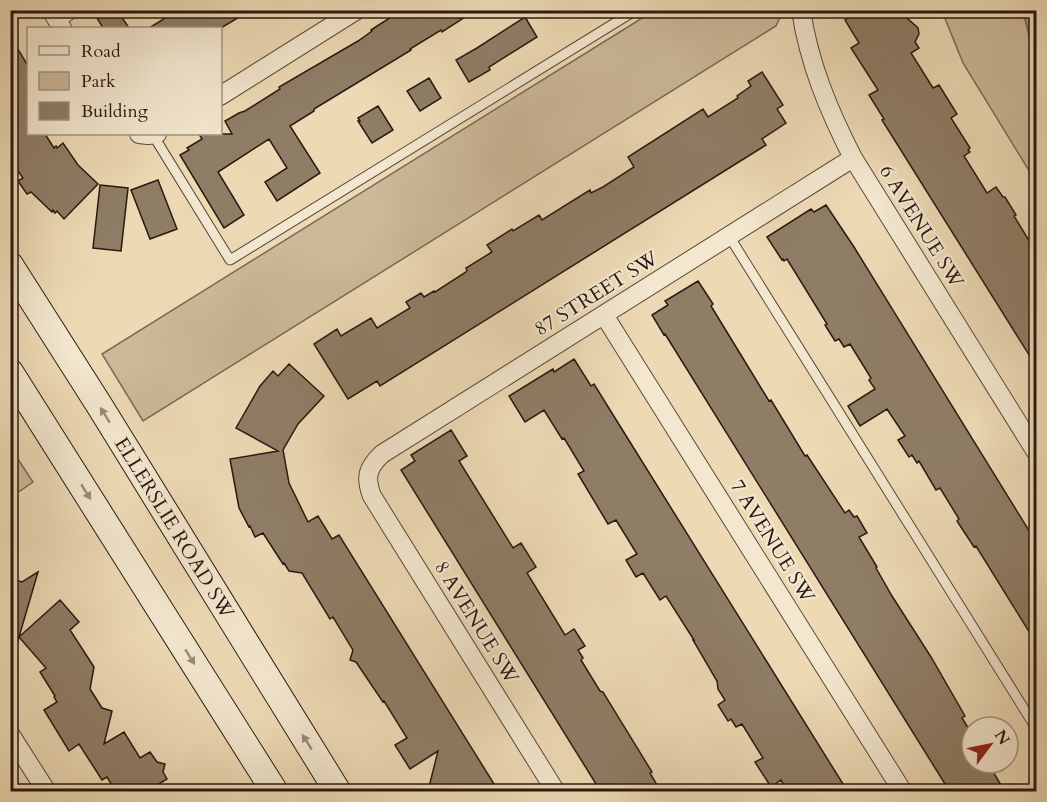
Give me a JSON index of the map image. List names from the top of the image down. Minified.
{"streets":{"main road":["ELLERSLIE ROAD SW"],"street":["6 AVENUE SW","87 STREET SW","7 AVENUE SW","8 AVENUE SW"]},"crossings":[["6 AVENUE SW","87 STREET SW"],["87 STREET SW","7 AVENUE SW"],["87 STREET SW","8 AVENUE SW"]],"legend":["Road","Park","Building"],"north":"top right"}
